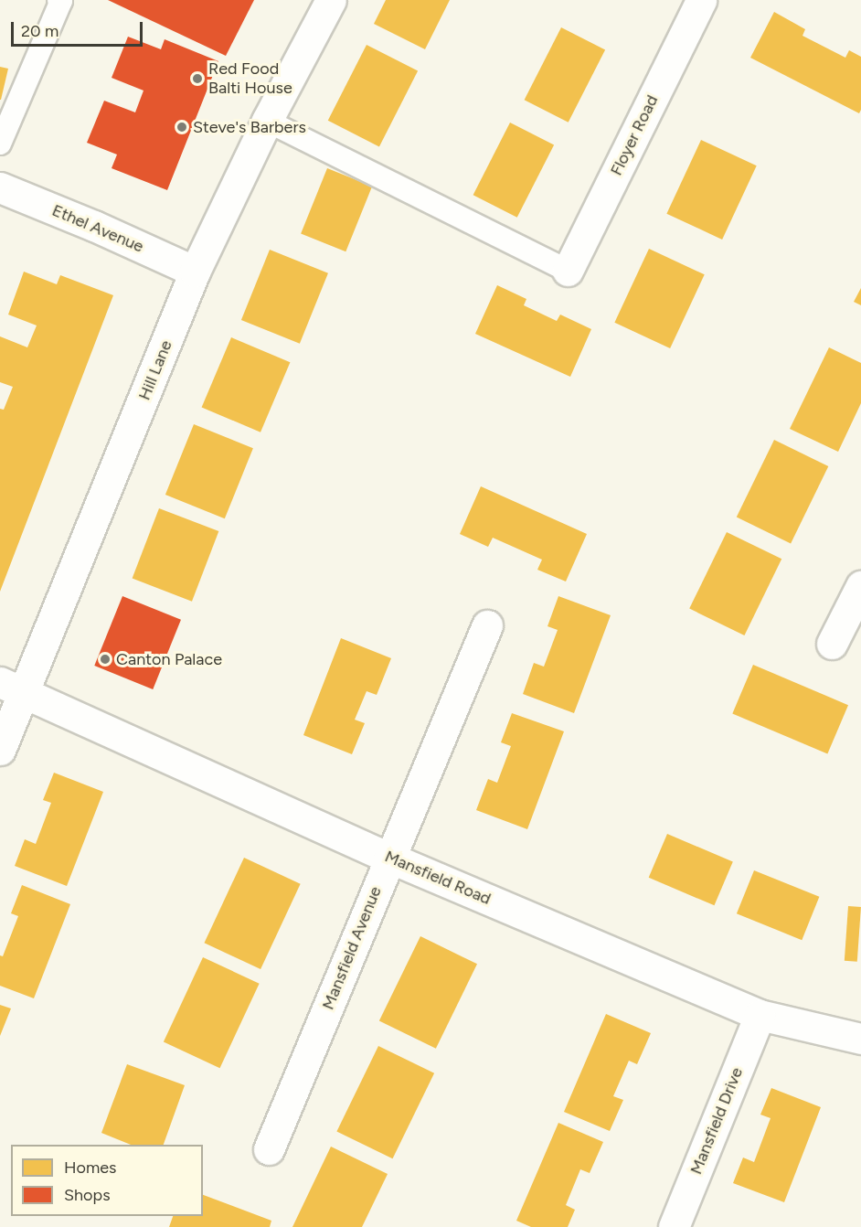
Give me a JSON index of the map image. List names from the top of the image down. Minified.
{"streets":{"street":["Floyer Road","Ethel Avenue","Hill Lane","Mansfield Road","Mansfield Avenue","Mansfield Drive"]},"crossings":[["Ethel Avenue","Hill Lane"],["Hill Lane","Mansfield Road"],["Mansfield Road","Mansfield Avenue"],["Mansfield Road","Mansfield Drive"]],"places":["Red Food Balti House","Steve's Barbers","Canton Palace"],"legend":["Homes","Shops"],"scale_bar":"20 m"}
